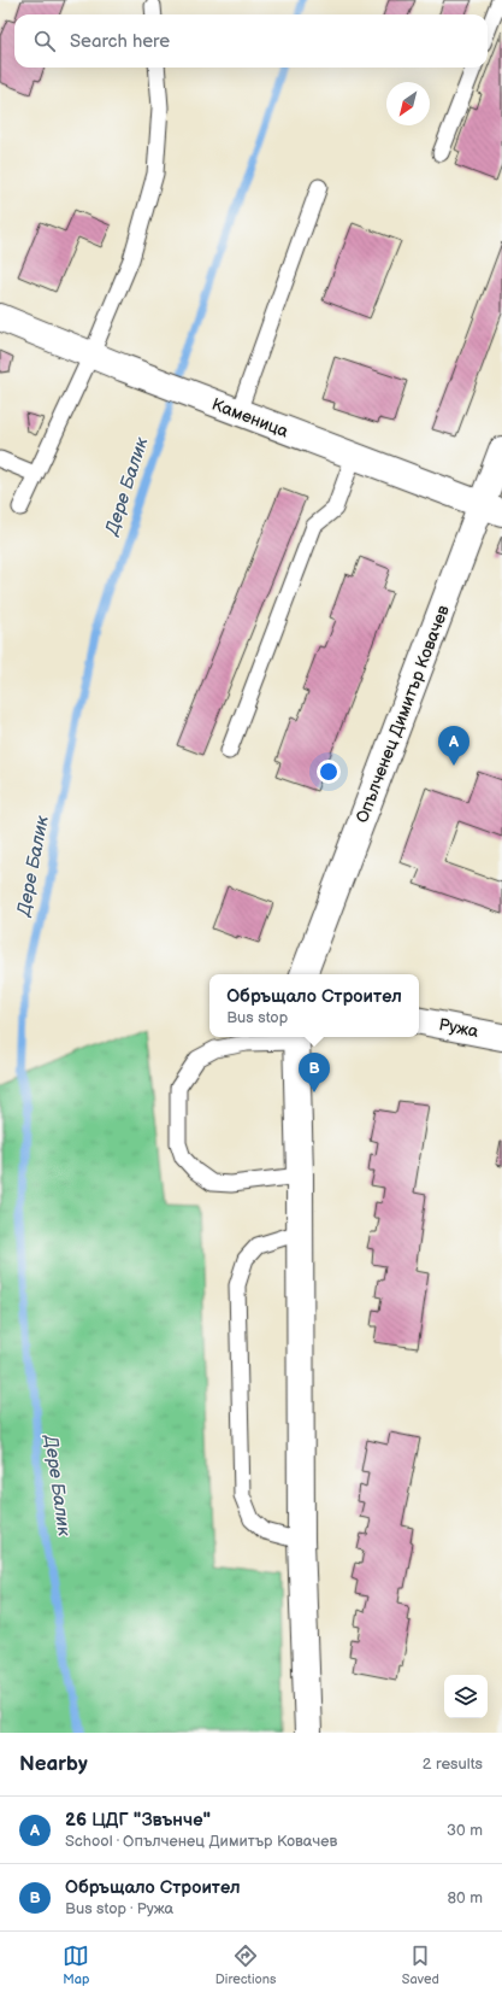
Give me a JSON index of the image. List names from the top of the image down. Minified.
{"streets":{"street":["Каменица","Опълченец Димитър Ковачев","Ружа"]},"crossings":[["Каменица","Опълченец Димитър Ковачев"]],"water":["Дере Балик"],"north":"bottom left","page":{"search":"Search here","pins":["A","B"],"popup":["Обръщало Строител","Bus stop"],"heading":["Nearby","2 results"],"list":[{"mark":"A","name":"26 ЦДГ \"Звънче\"","note":"School · Опълченец Димитър Ковачев","value":"30 m"},{"mark":"B","name":"Обръщало Строител","note":"Bus stop · Ружа","value":"80 m"}],"nav":["Map","Directions","Saved"]}}
